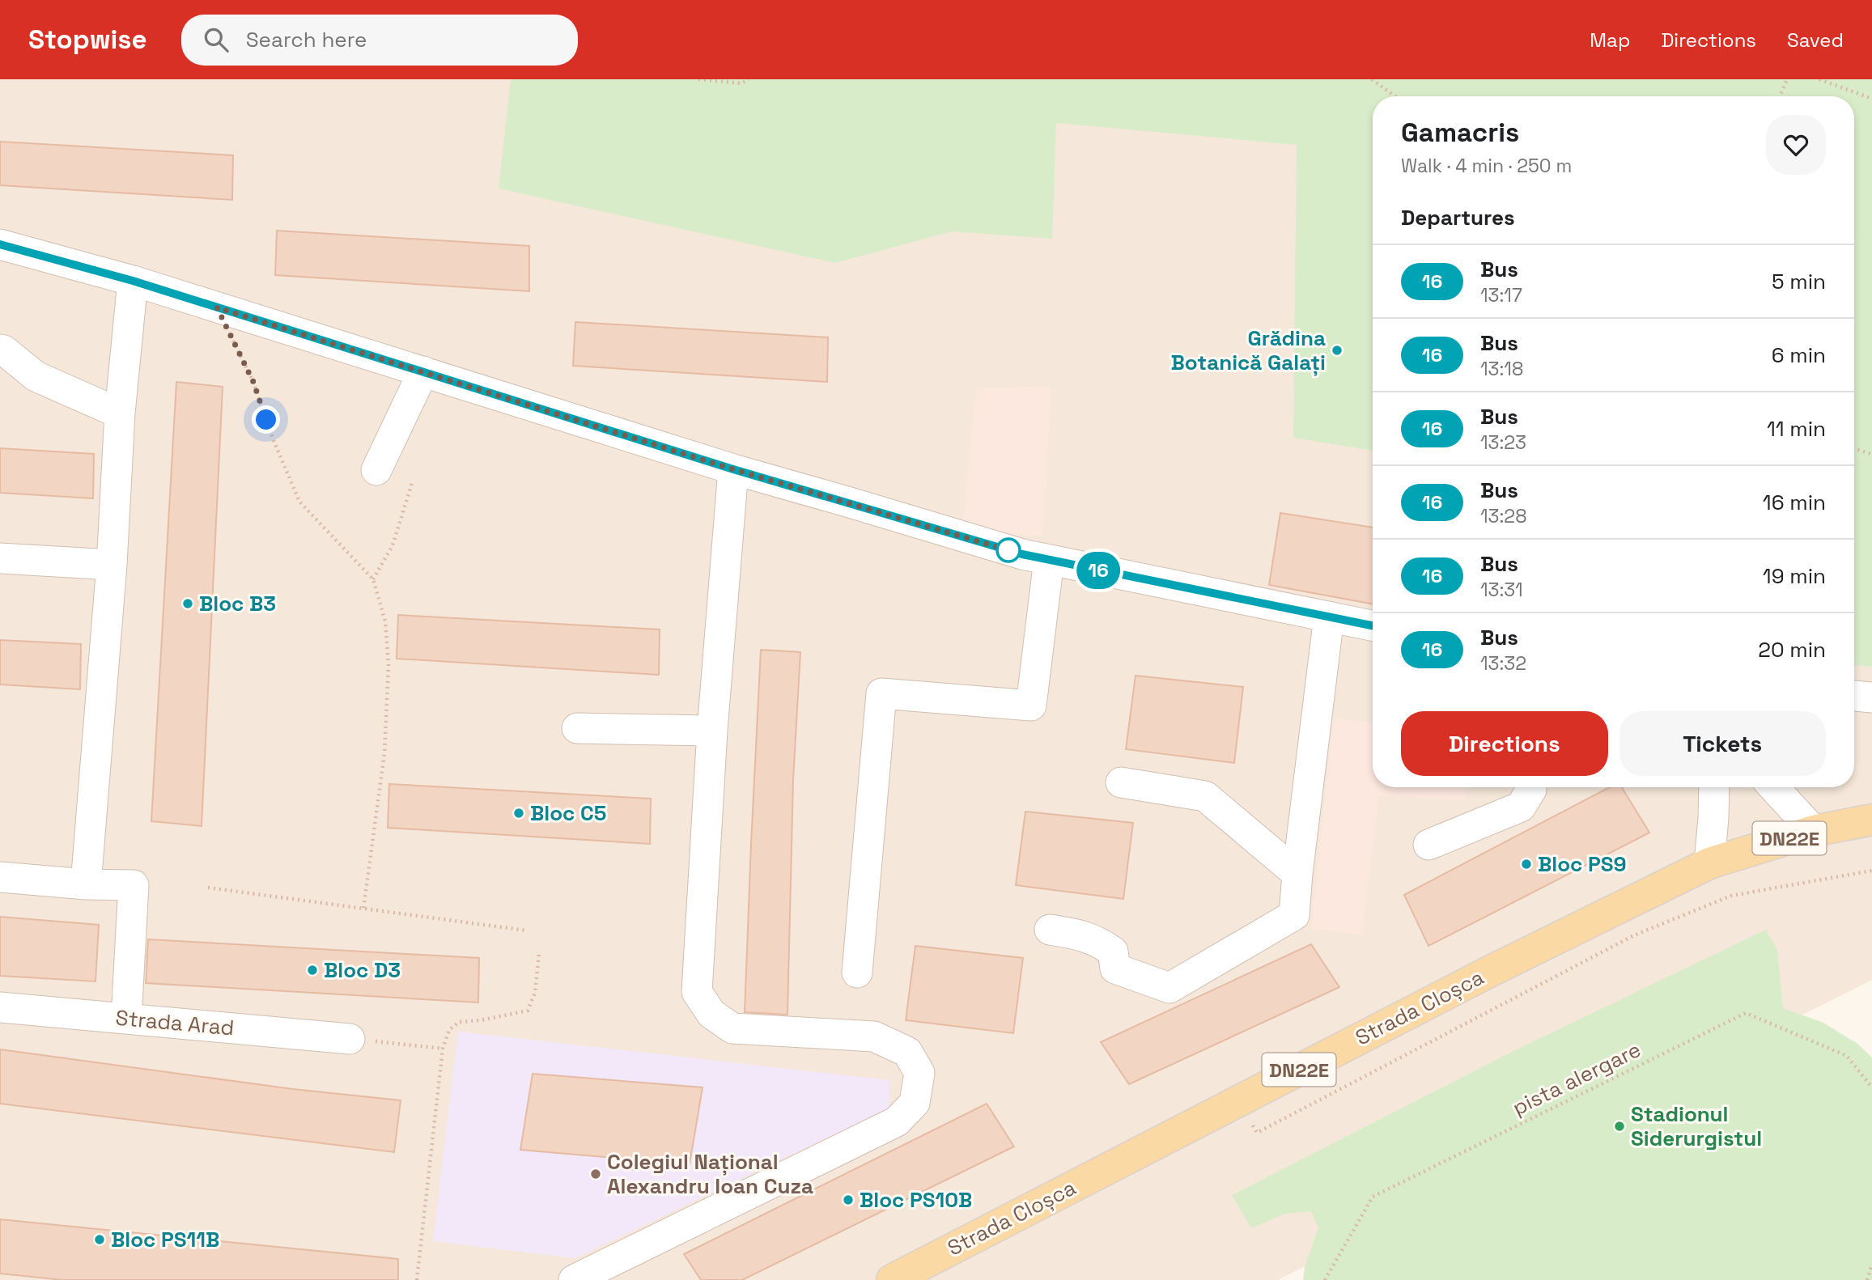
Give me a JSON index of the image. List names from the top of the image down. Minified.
{"streets":{"main road":["DN22E","Strada Cloșca"],"street":["Strada Arad"],"path":["pista alergare"]},"places":["Grădina Botanică Galați","Bloc B3","Bloc C5","Bloc PS9","Bloc D3","Stadionul Siderurgistul","Colegiul Național Alexandru Ioan Cuza","Bloc PS10B","Bloc PS11B"],"lines":["bus line 16"],"page":{"header":"Stopwise","search":"Search here","nav":["Map","Directions","Saved"],"on_map":"16","heading":[["Gamacris","Walk · 4 min · 250 m"],"Departures"],"list":[{"mark":"16","name":"Bus","note":"13:17","value":"5 min"},{"mark":"16","name":"Bus","note":"13:18","value":"6 min"},{"mark":"16","name":"Bus","note":"13:23","value":"11 min"},{"mark":"16","name":"Bus","note":"13:28","value":"16 min"},{"mark":"16","name":"Bus","note":"13:31","value":"19 min"},{"mark":"16","name":"Bus","note":"13:32","value":"20 min"}],"buttons":["Directions","Tickets"]}}
